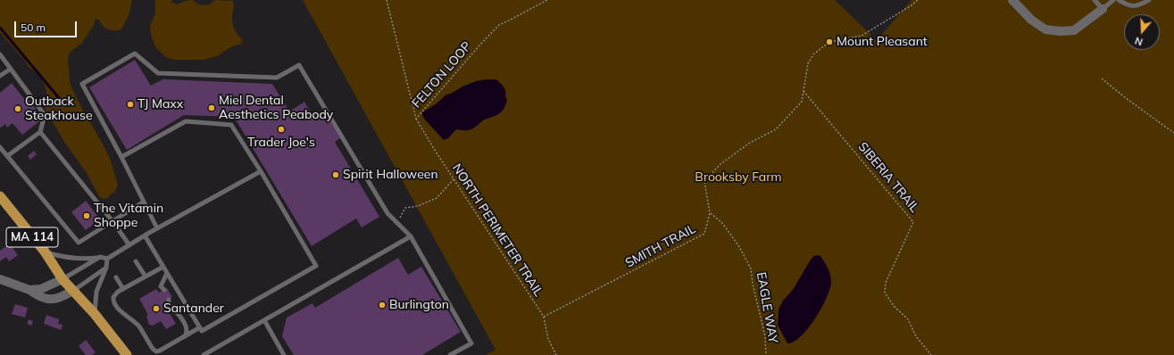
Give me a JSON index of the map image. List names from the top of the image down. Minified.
{"streets":{"highway":["MA 114"],"path":["FELTON LOOP","SIBERIA TRAIL","NORTH PERIMETER TRAIL","SMITH TRAIL","EAGLE WAY"]},"crossings":[["FELTON LOOP","NORTH PERIMETER TRAIL"],["SIBERIA TRAIL","SMITH TRAIL"],["NORTH PERIMETER TRAIL","SMITH TRAIL"],["SMITH TRAIL","EAGLE WAY"]],"parks":["Brooksby Farm"],"places":["Mount Pleasant","TJ Maxx","Miel Dental Aesthetics Peabody","Outback Steakhouse","Trader Joe's","Spirit Halloween","The Vitamin Shoppe","Burlington","Santander"],"scale_bar":"50 m","north":"bottom"}
